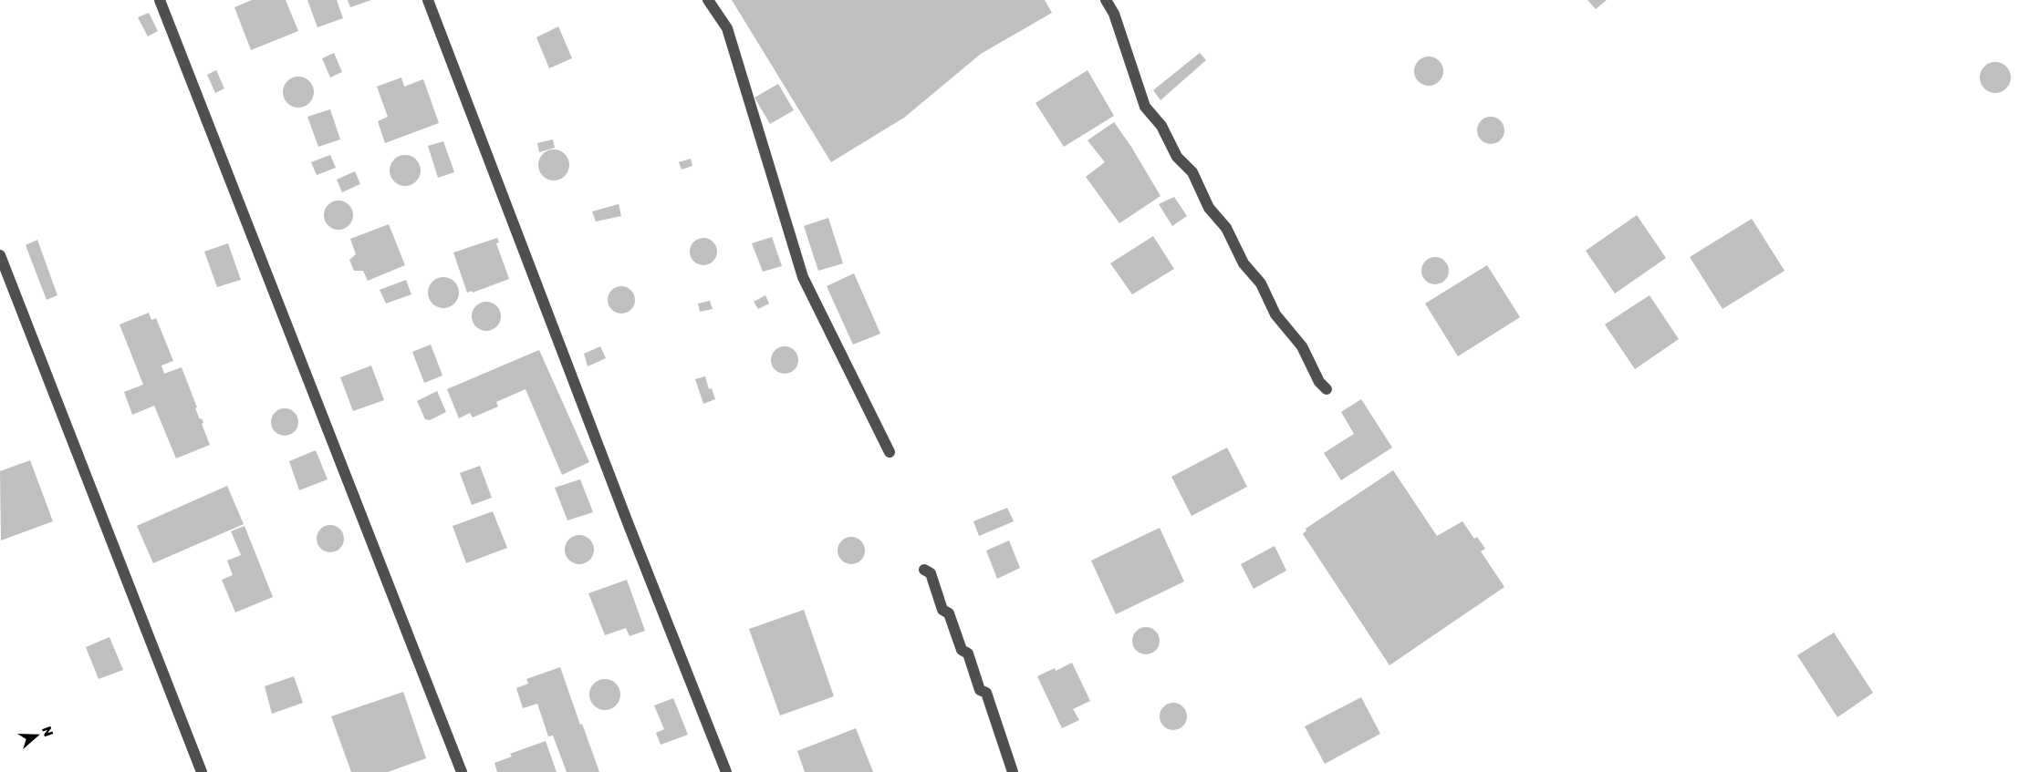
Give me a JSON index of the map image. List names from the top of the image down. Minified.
{"north":"right"}
